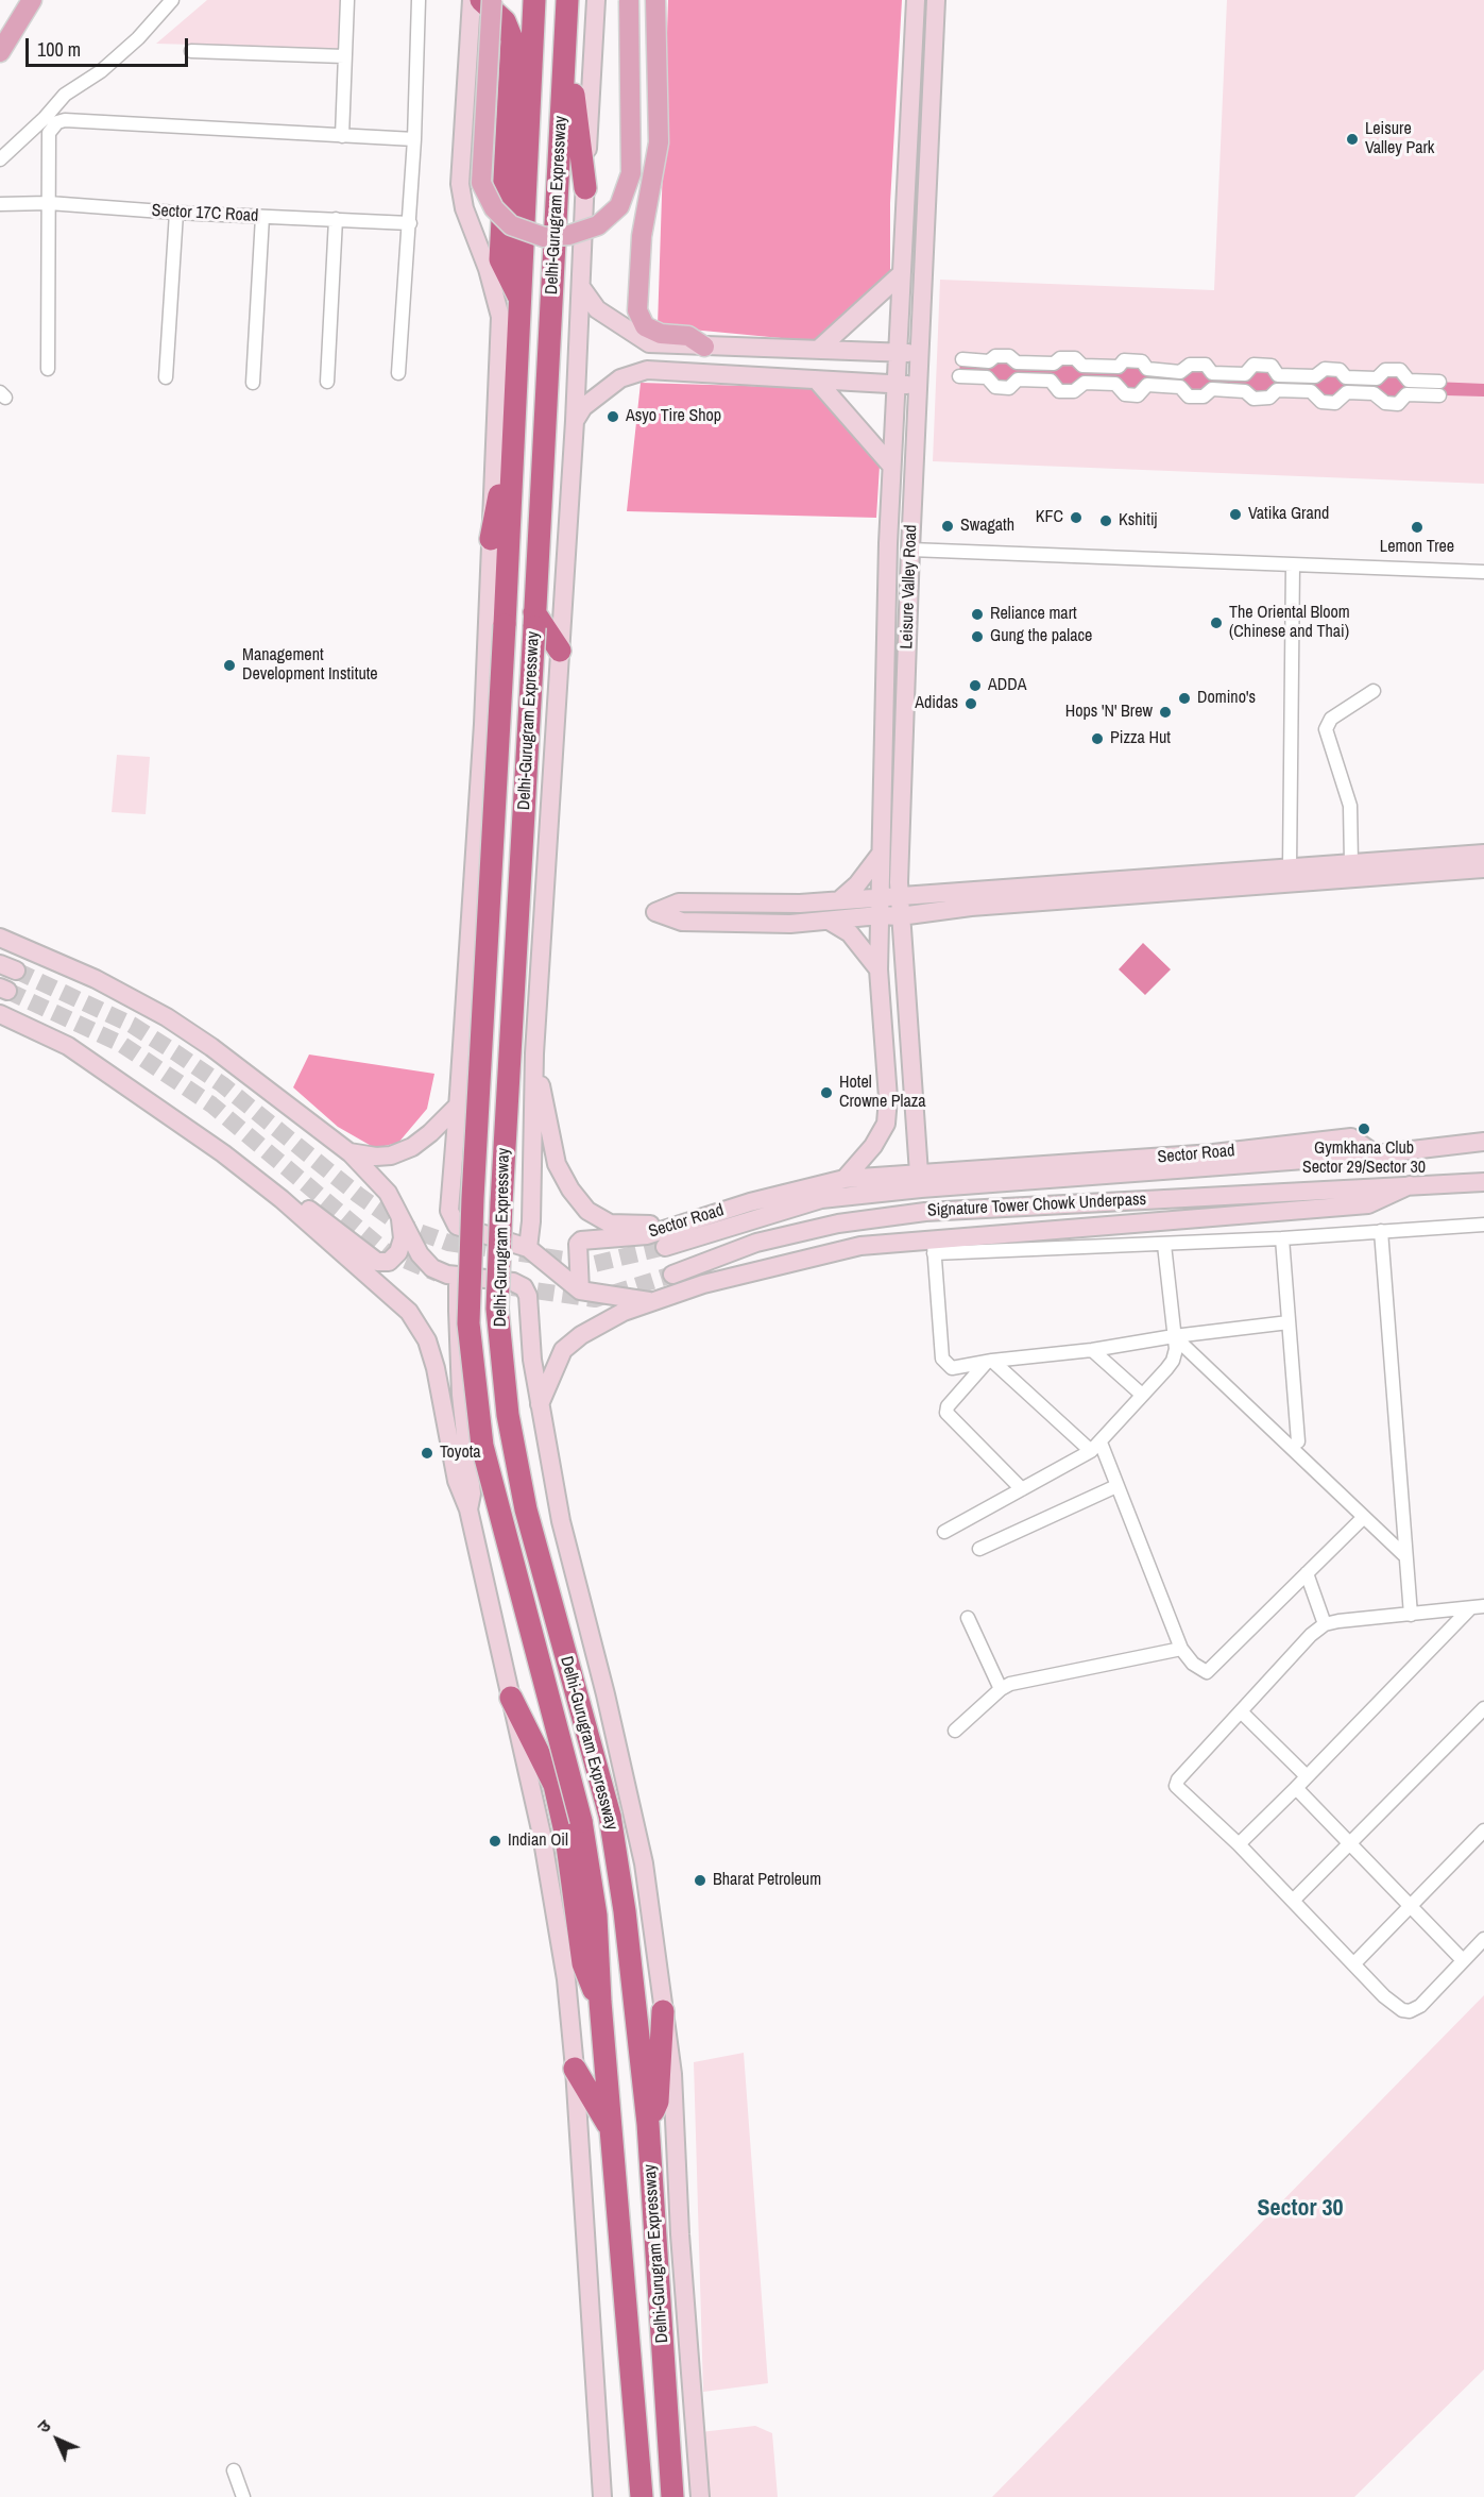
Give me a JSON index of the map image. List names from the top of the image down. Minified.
{"streets":{"highway":["Delhi-Gurugram Expressway"],"street":["Sector 17C Road","Leisure Valley Road","Sector Road","Signature Tower Chowk Underpass"]},"crossings":[["Leisure Valley Road","Sector Road"],["Sector Road","Signature Tower Chowk Underpass"]],"districts":["Sector 30"],"places":["Leisure Valley Park","Asyo Tire Shop","Vatika Grand","KFC","Kshitij","Swagath","Lemon Tree","Reliance mart","The Oriental Bloom (Chinese and Thai)","Gung the palace","Management Development Institute","ADDA","Domino's","Adidas","Hops 'N' Brew","Pizza Hut","Hotel Crowne Plaza","Gymkhana Club Sector 29/Sector 30","Toyota","Indian Oil","Bharat Petroleum"],"scale_bar":"100 m","north":"top left"}
